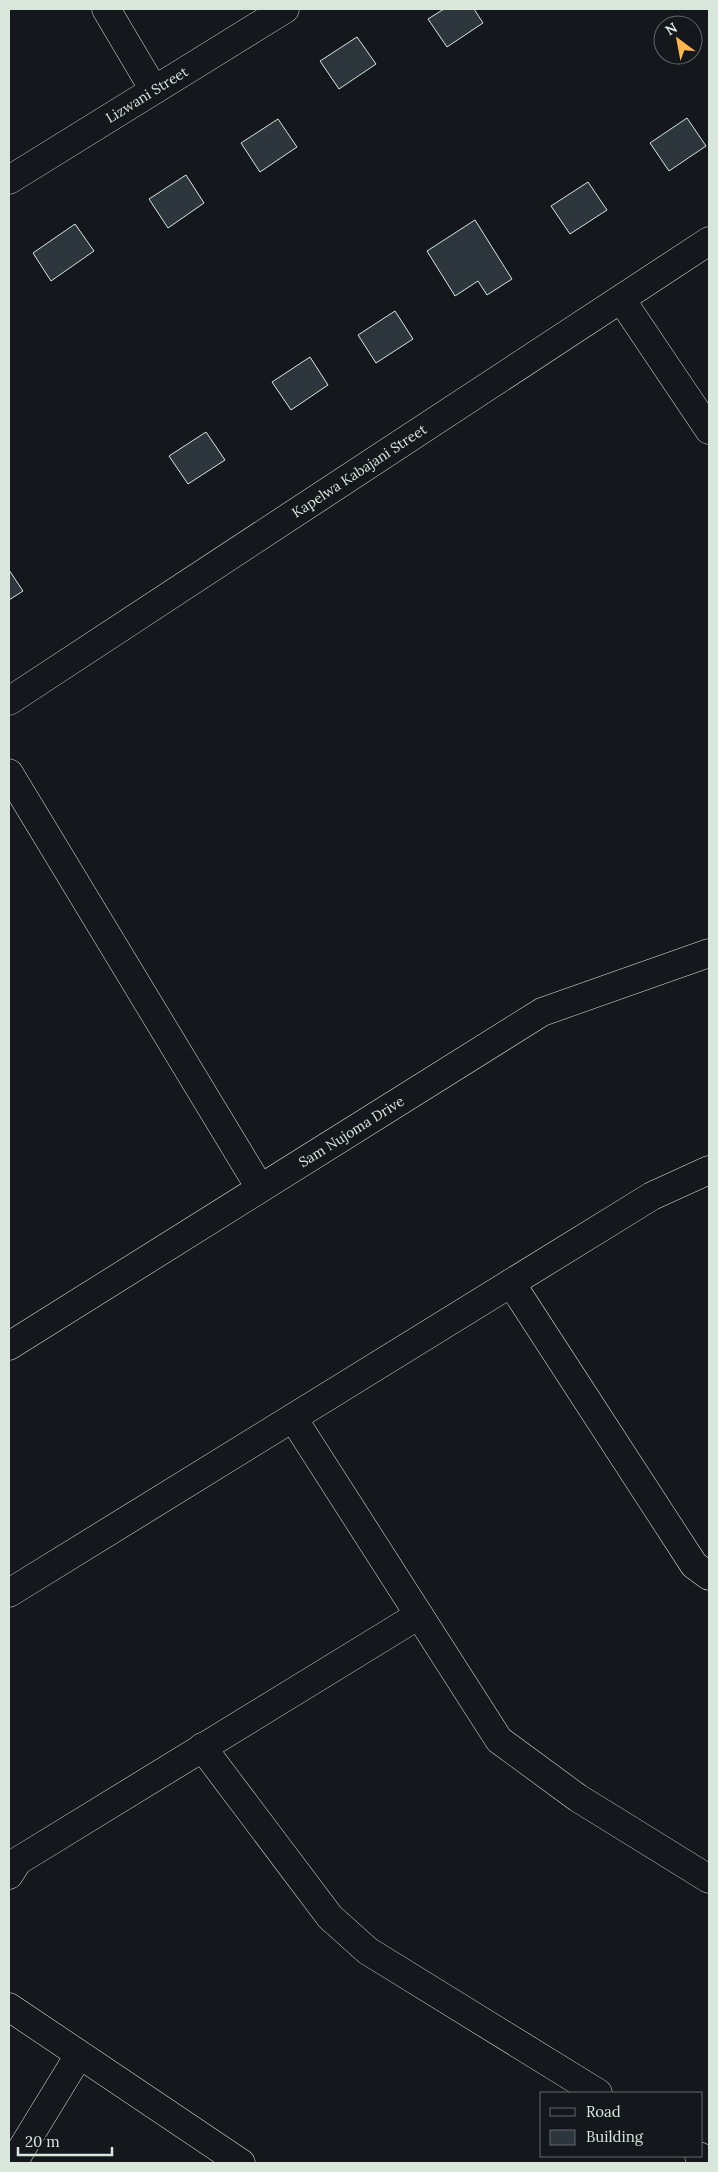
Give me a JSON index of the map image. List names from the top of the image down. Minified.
{"streets":{"street":["Lizwani Street","Kapelwa Kabajani Street","Sam Nujoma Drive"]},"legend":["Road","Building"],"scale_bar":"20 m","north":"top left"}
